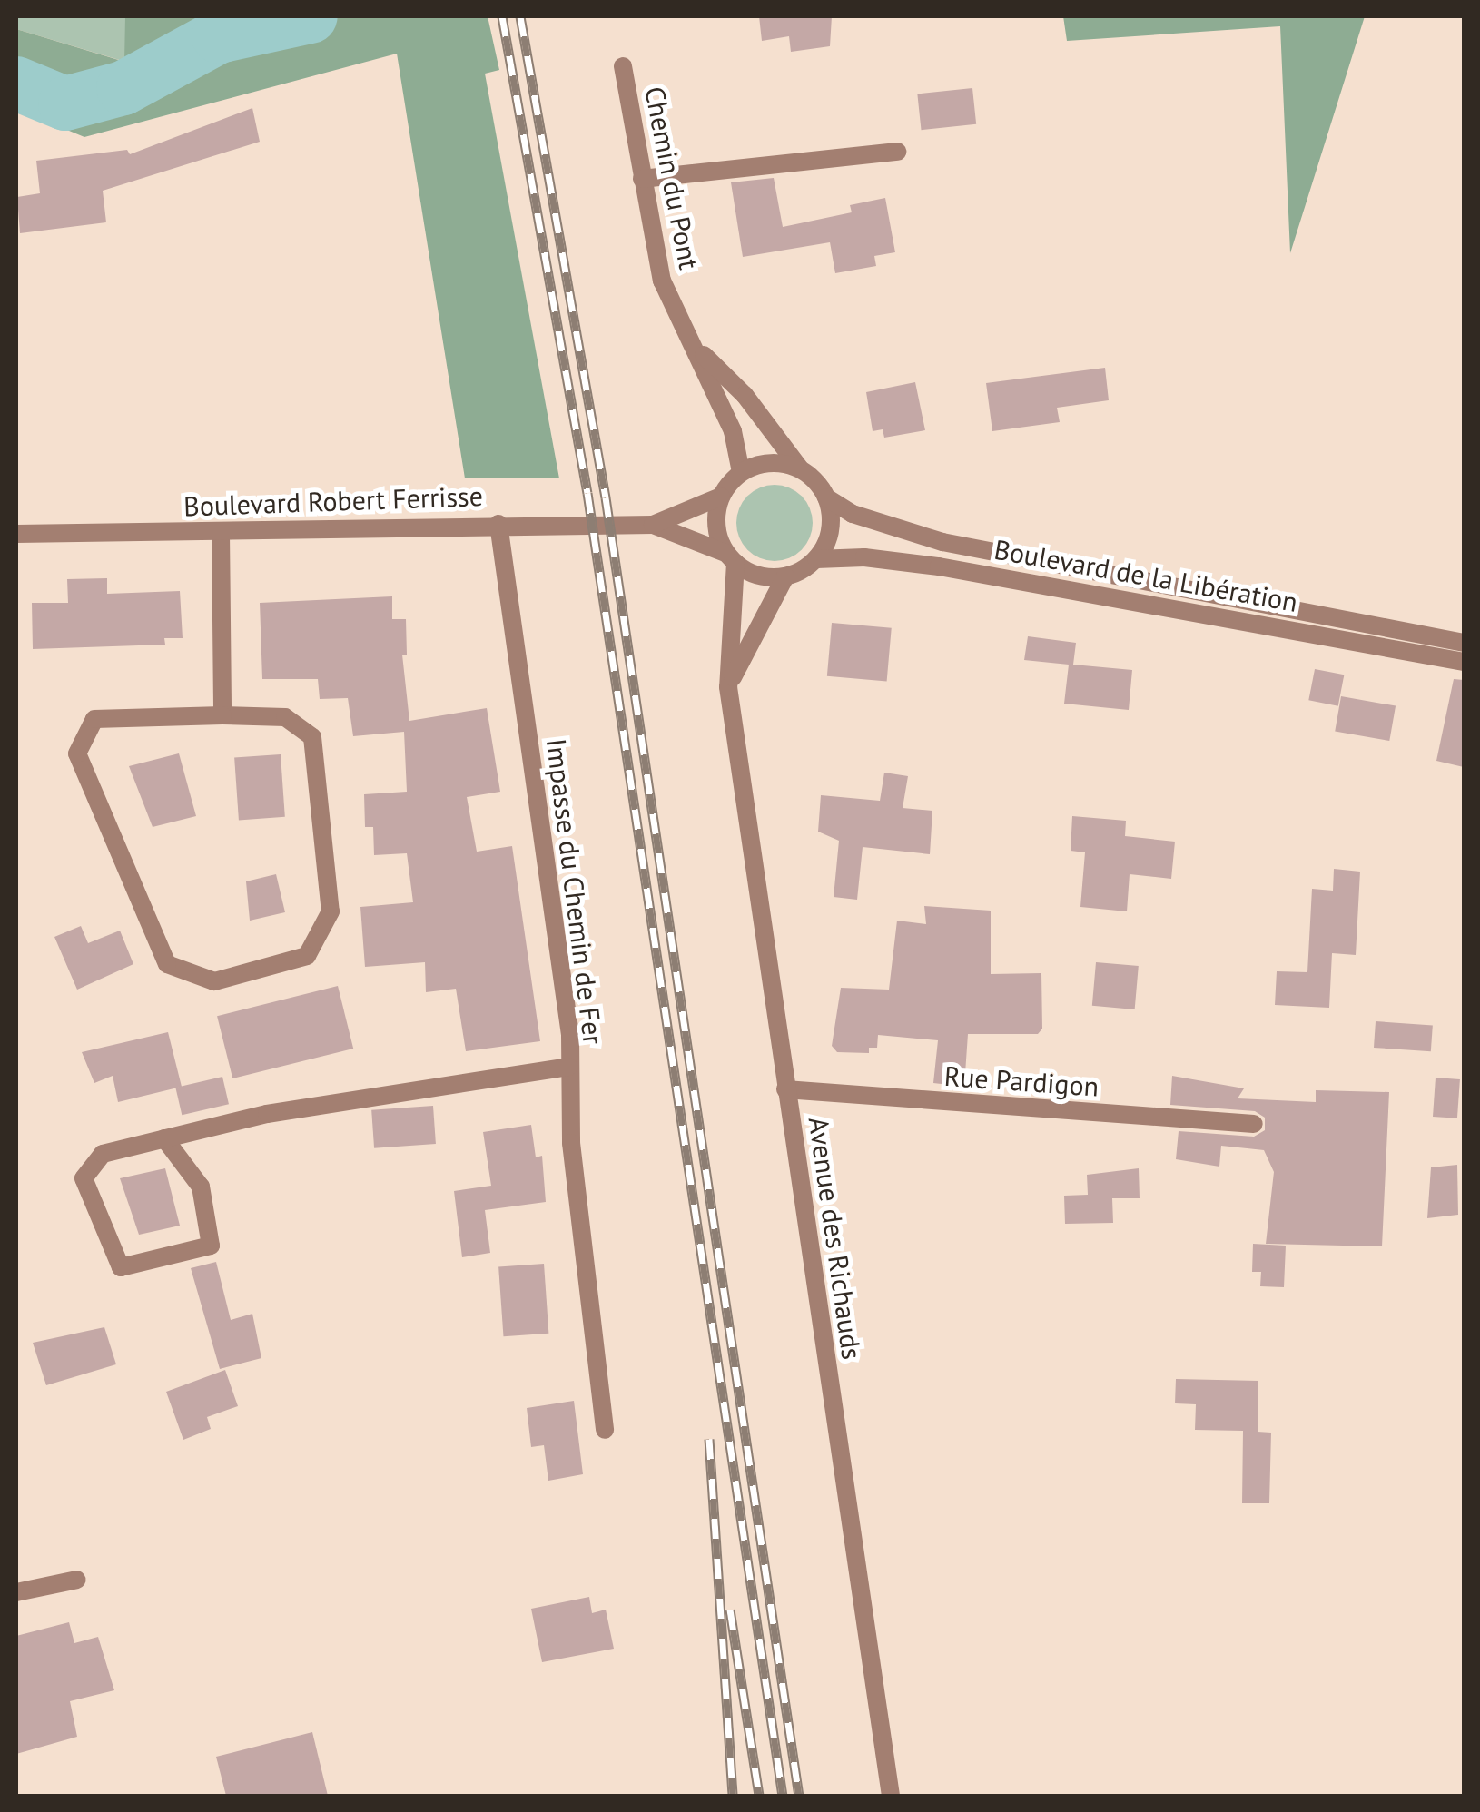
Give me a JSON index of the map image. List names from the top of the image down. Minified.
{"streets":{"street":["Chemin du Pont","Boulevard Robert Ferrisse","Boulevard de la Libération","Impasse du Chemin de Fer","Rue Pardigon","Avenue des Richauds"]},"crossings":[["Chemin du Pont","Boulevard Robert Ferrisse"],["Chemin du Pont","Boulevard de la Libération"],["Chemin du Pont","Avenue des Richauds"],["Boulevard Robert Ferrisse","Boulevard de la Libération"],["Boulevard Robert Ferrisse","Impasse du Chemin de Fer"],["Boulevard Robert Ferrisse","Avenue des Richauds"],["Boulevard de la Libération","Avenue des Richauds"],["Rue Pardigon","Avenue des Richauds"]]}
